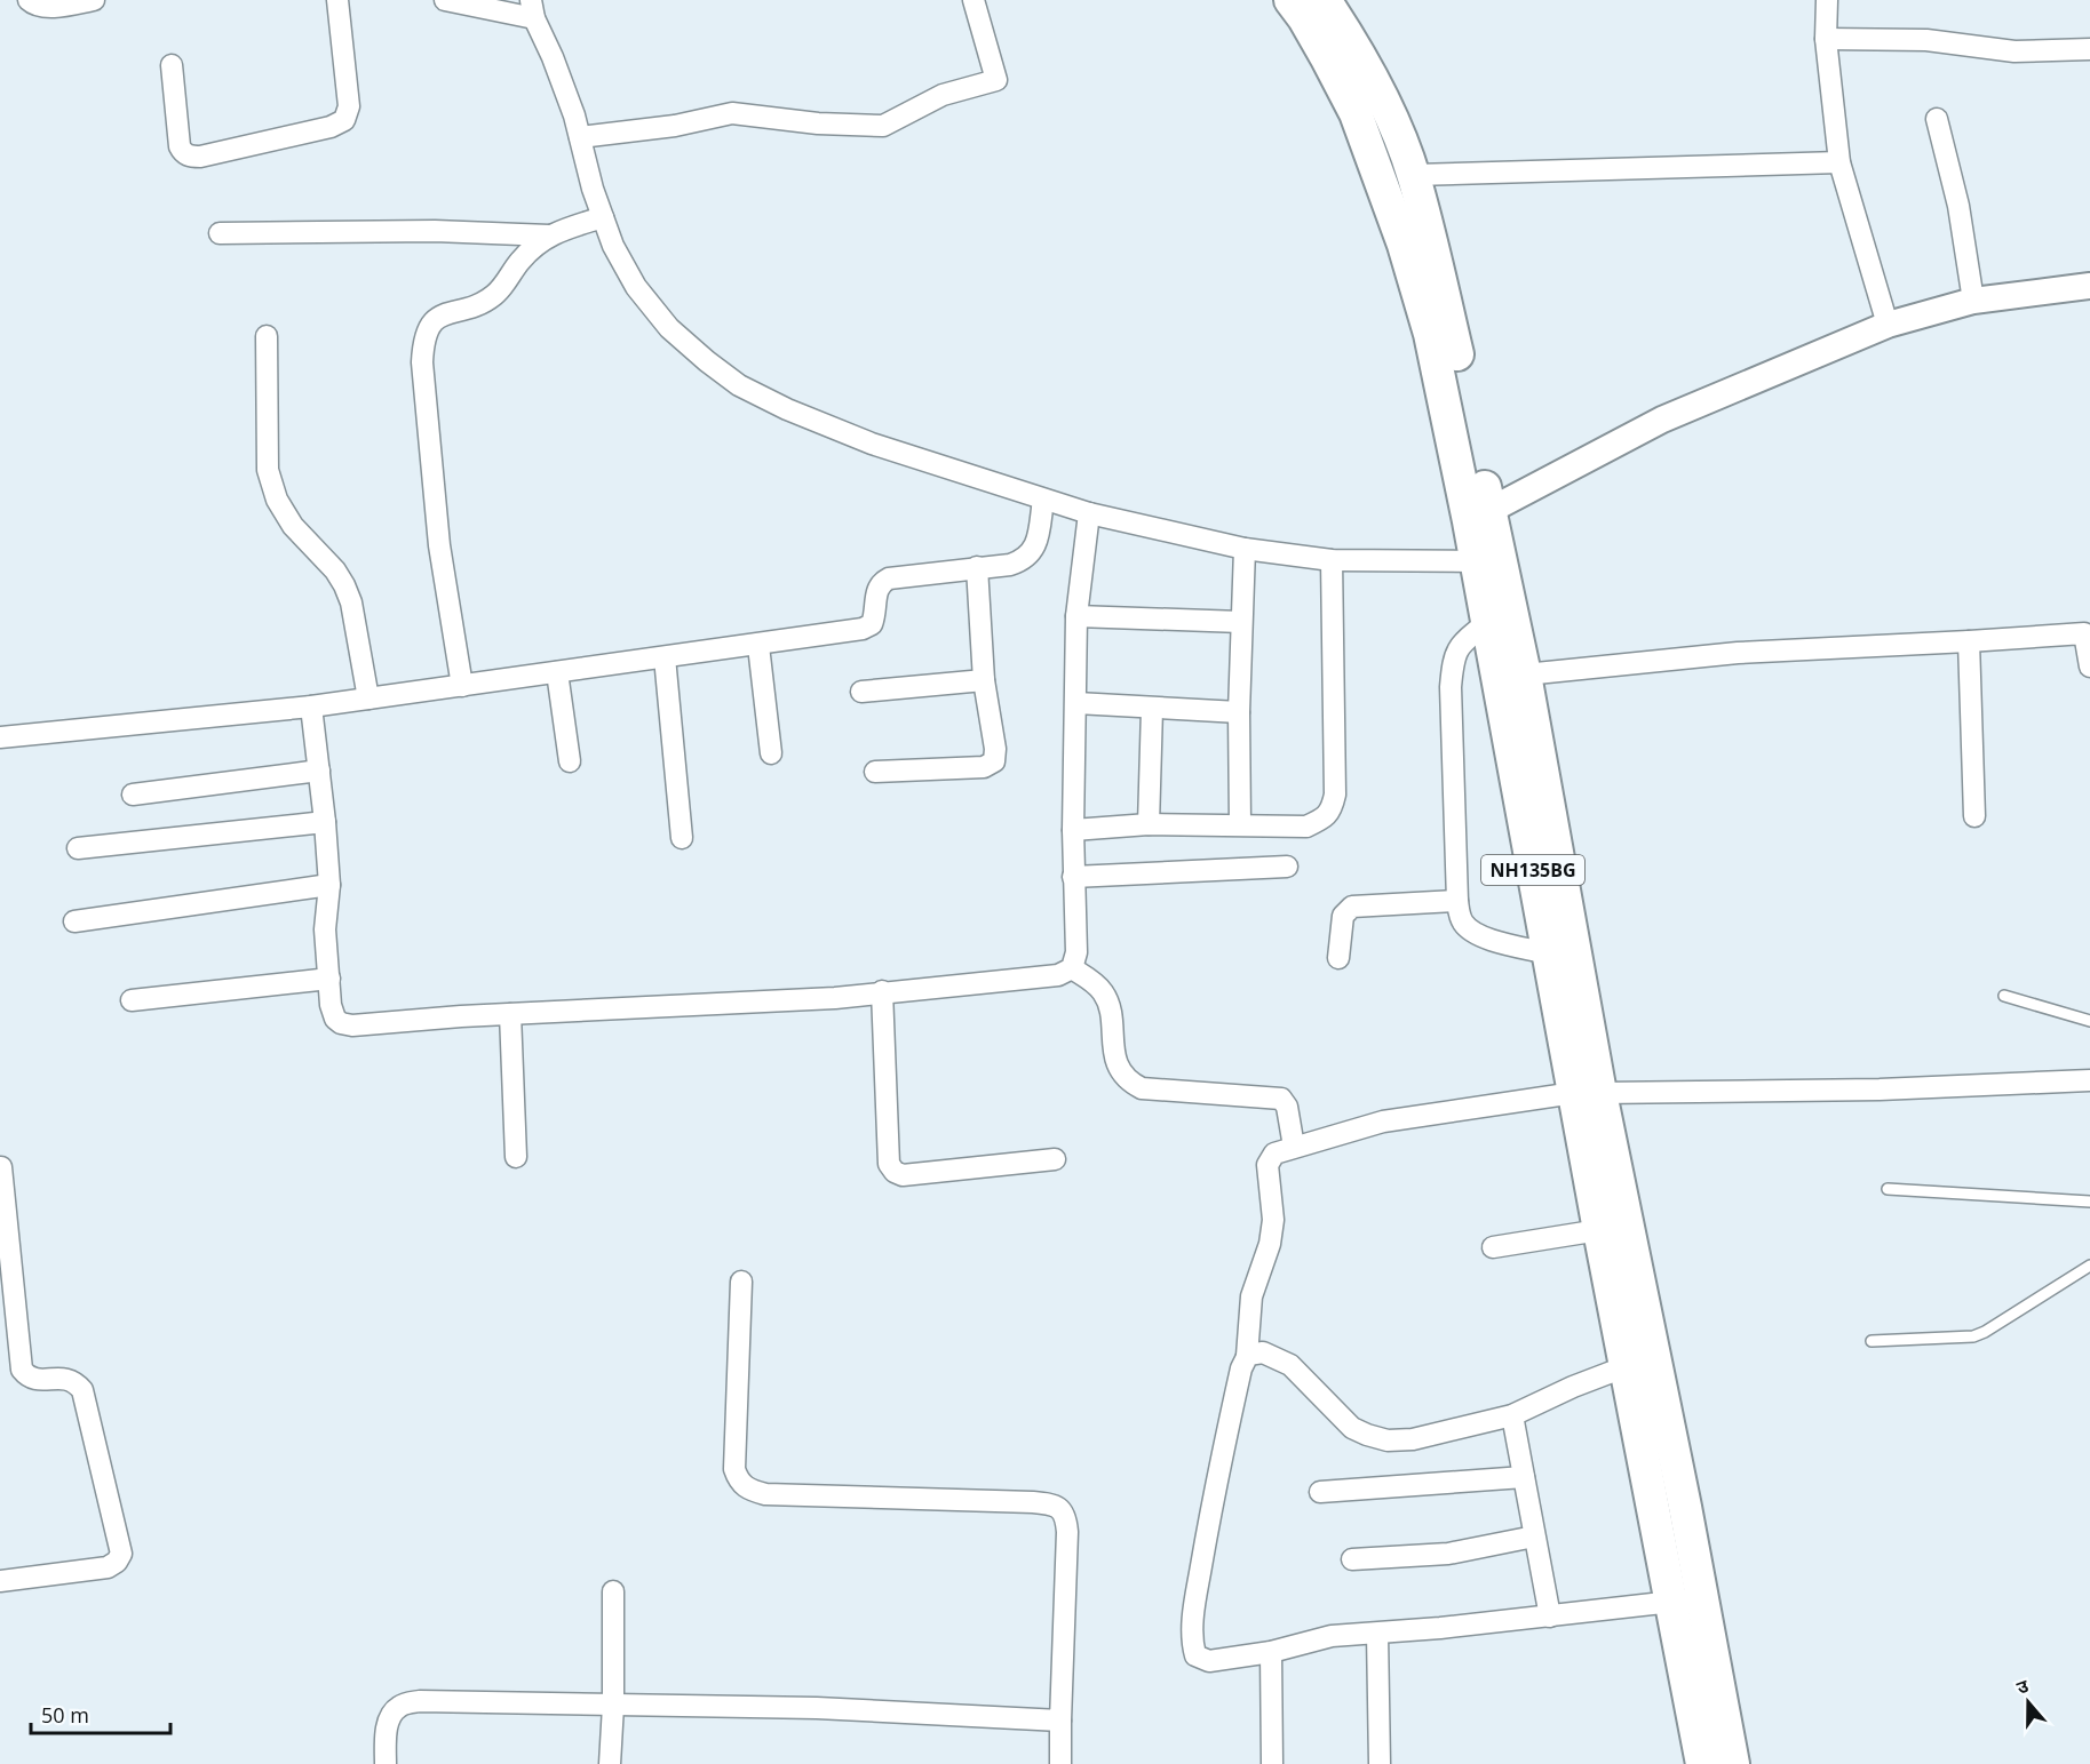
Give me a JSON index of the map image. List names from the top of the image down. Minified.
{"streets":{"highway":["NH135BG"]},"scale_bar":"50 m","north":"top"}
